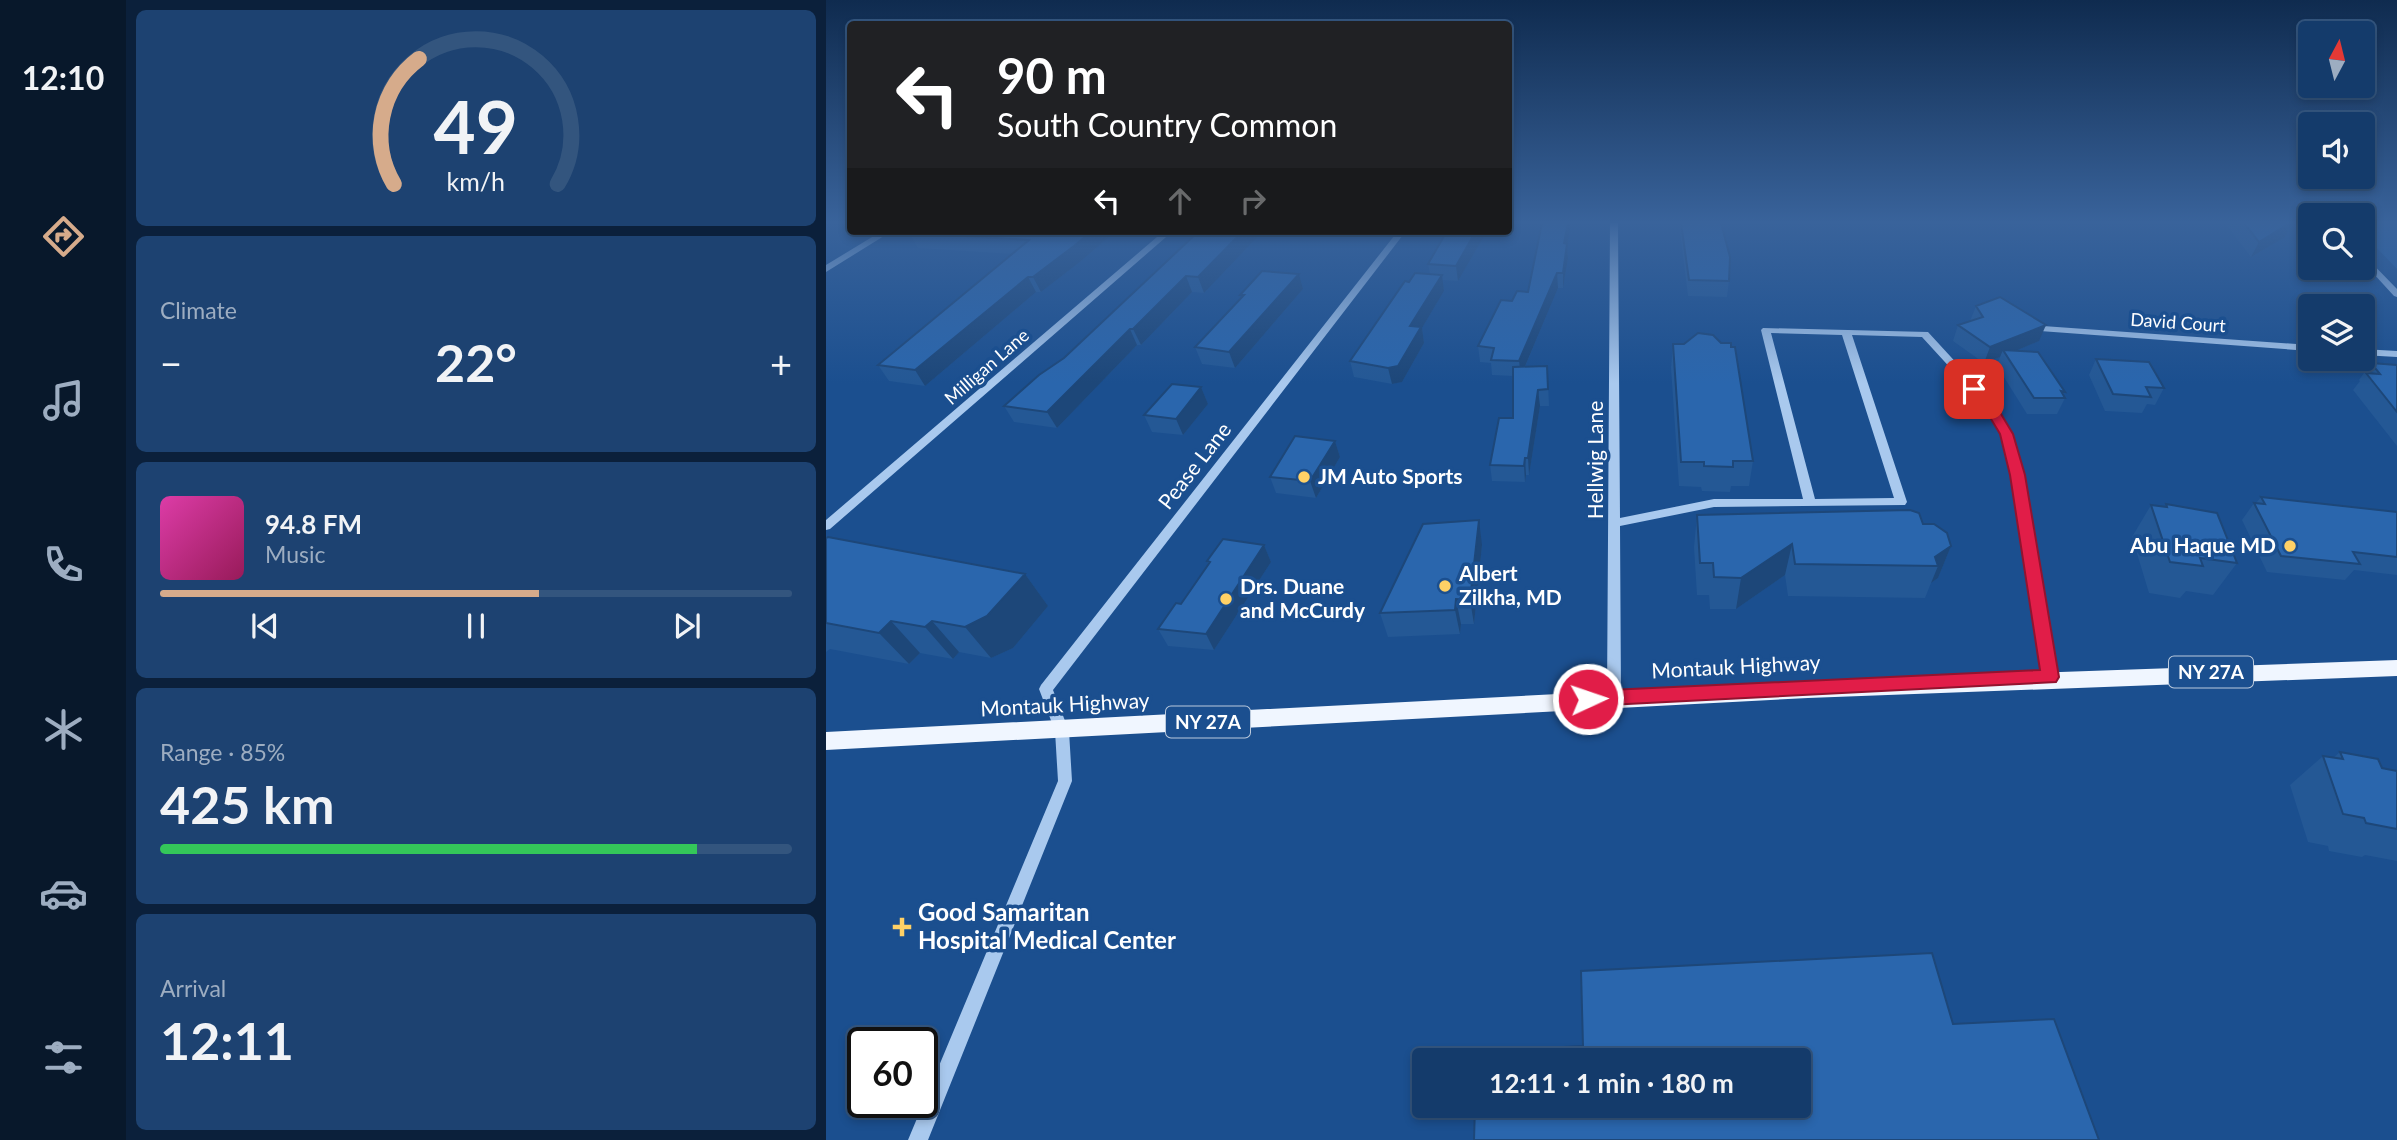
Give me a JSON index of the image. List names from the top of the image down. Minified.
{"streets":{"main road":["Montauk Highway","NY 27A"],"street":["David Court","Milligan Lane","Hellwig Lane","Pease Lane"]},"crossings":[["Hellwig Lane","Montauk Highway"],["Pease Lane","Montauk Highway"]],"places":{"other":["JM Auto Sports","Abu Haque MD","Albert Zilkha, MD","Drs. Duane and McCurdy"],"health":["Good Samaritan Hospital Medical Center"]},"north":"top","page":{"tabs":"12:10","turn":["90 m","South Country Common"],"tile":["Climate",["Range · 85%","425 km"],["Arrival","12:11"]],"heat":["−","22°","+"],"song":["94.8 FM","Music"],"limit":"60","trip":"12:11 · 1 min · 180 m","gauge":["49","km/h"]}}
